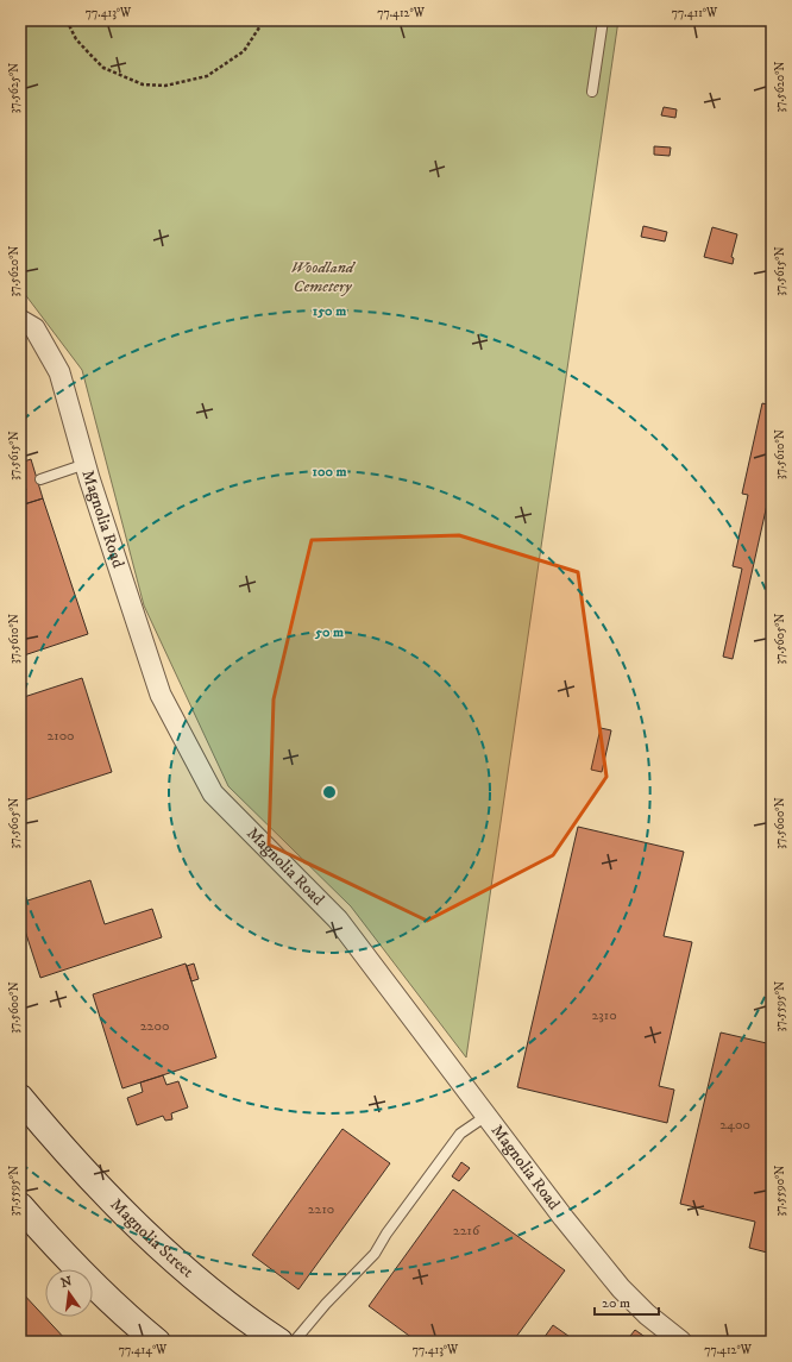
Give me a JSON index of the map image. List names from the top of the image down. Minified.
{"streets":{"main road":["Magnolia Street"],"street":["Magnolia Road"]},"parks":["Woodland Cemetery"],"house_numbers":["2100","2310","2200","2400","2210","2216"],"scale_bar":"20 m","north":"top","coordinates":["77.413°W","77.412°W","77.411°W","37.5620°N","37.5625°N","37.5615°N","37.5610°N","37.5605°N","37.5600°N","37.5595°N","37.5590°N","77.414°W"],"rings":["150 m","100 m","50 m"]}
